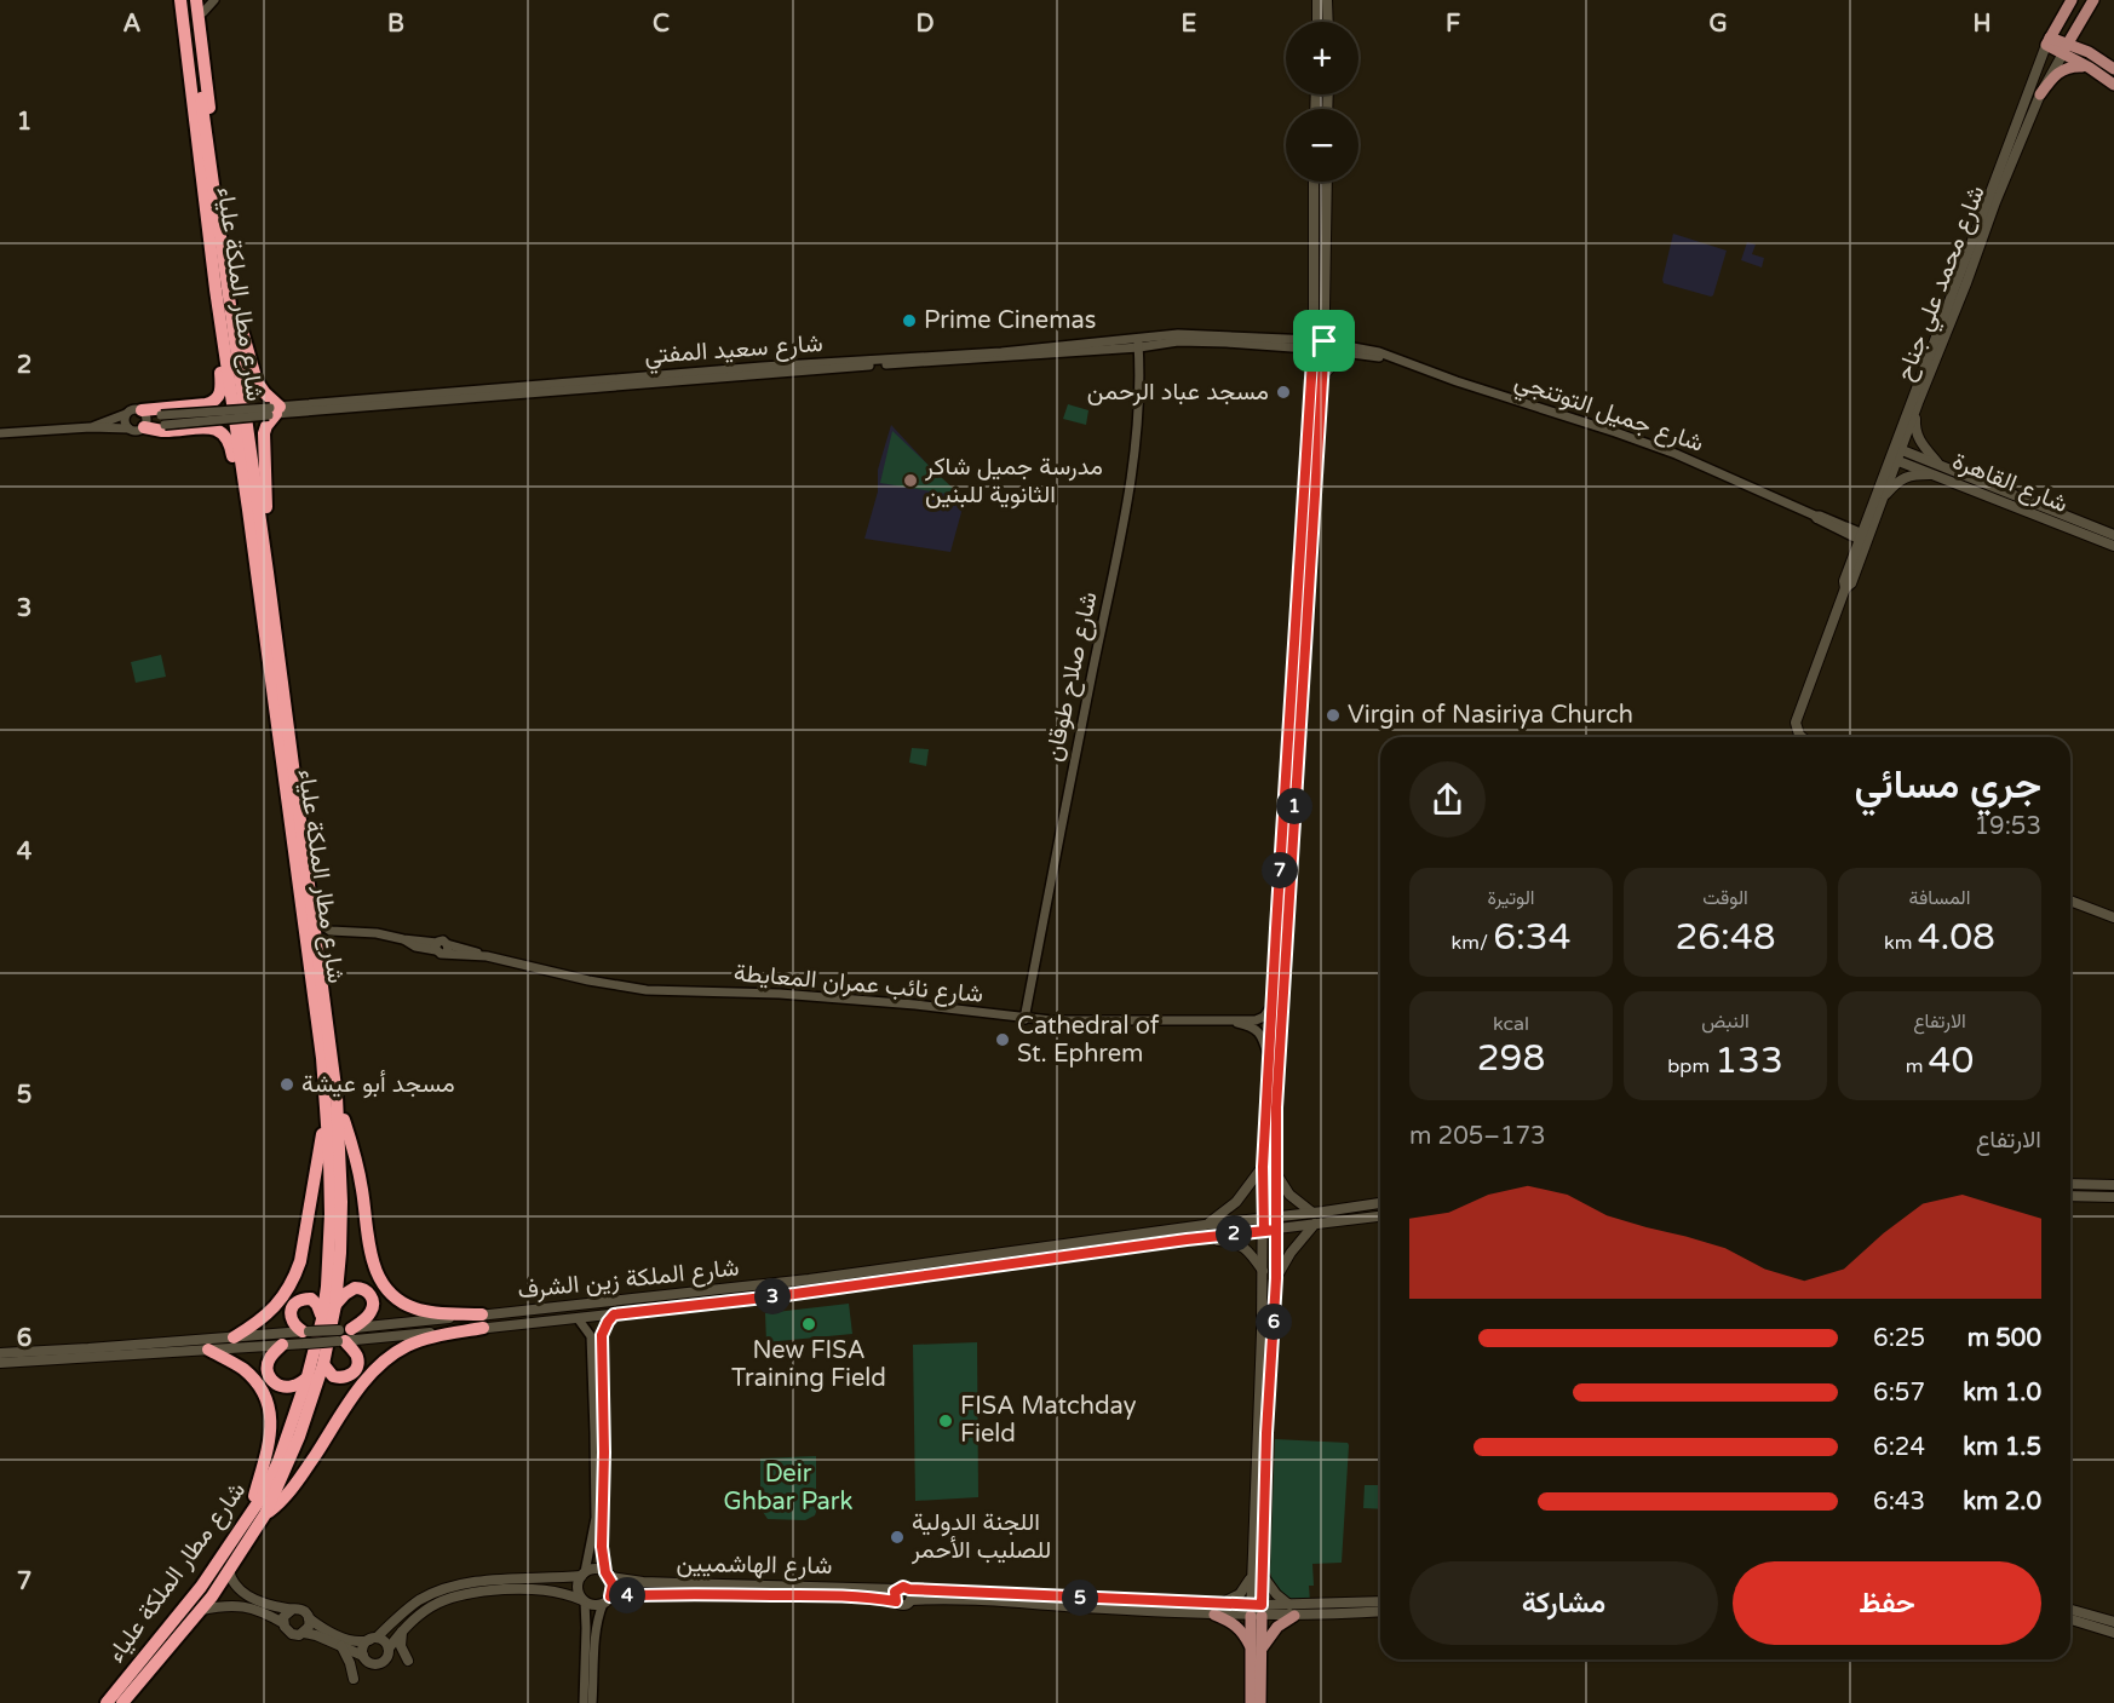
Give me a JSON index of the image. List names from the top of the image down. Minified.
{"streets":{"highway":["شارع مطار الملكة علياء"],"main road":["شارع محمد علي جناح","شارع القاهرة","شارع الملكة زين الشرف","شارع الهاشميين"],"street":["شارع سعيد المفتي","شارع جميل التوتنجي","شارع صلاح طوقان","شارع نائب عمران المعايطة"]},"crossings":[["شارع محمد علي جناح","شارع جميل التوتنجي"],["شارع محمد علي جناح","شارع القاهرة"],["شارع سعيد المفتي","شارع جميل التوتنجي"],["شارع سعيد المفتي","شارع صلاح طوقان"],["شارع صلاح طوقان","شارع نائب عمران المعايطة"]],"parks":["Deir Ghbar Park"],"places":["Prime Cinemas","مسجد عباد الرحمن","مدرسة جميل شاكر الثانوية للبنين","Virgin of Nasiriya Church","Cathedral of St. Ephrem","مسجد أبو عيشة","New FISA Training Field","FISA Matchday Field","اللجنة الدولية للصليب الأحمر"],"page":{"map_buttons":["+","−"],"heading":["جري مسائي","19:53"],"pins":["1","7","2","3","6","4","5"],"stats":[["المسافة","4.08 km"],["الوقت","26:48"],["الوتيرة","6:34 /km"],["الارتفاع","40 m"],["النبض","133 bpm"],["kcal","298"]],"chart":["الارتفاع","173–205 m"],"list":[{"name":"500 m","note":"6:25"},{"name":"1.0 km","note":"6:57"},{"name":"1.5 km","note":"6:24"},{"name":"2.0 km","note":"6:43"}],"buttons":["حفظ","مشاركة"]},"grid":{"columns":["A","B","C","D","E","F","G","H"],"rows":["1","2","3","4","5","6","7"]}}
